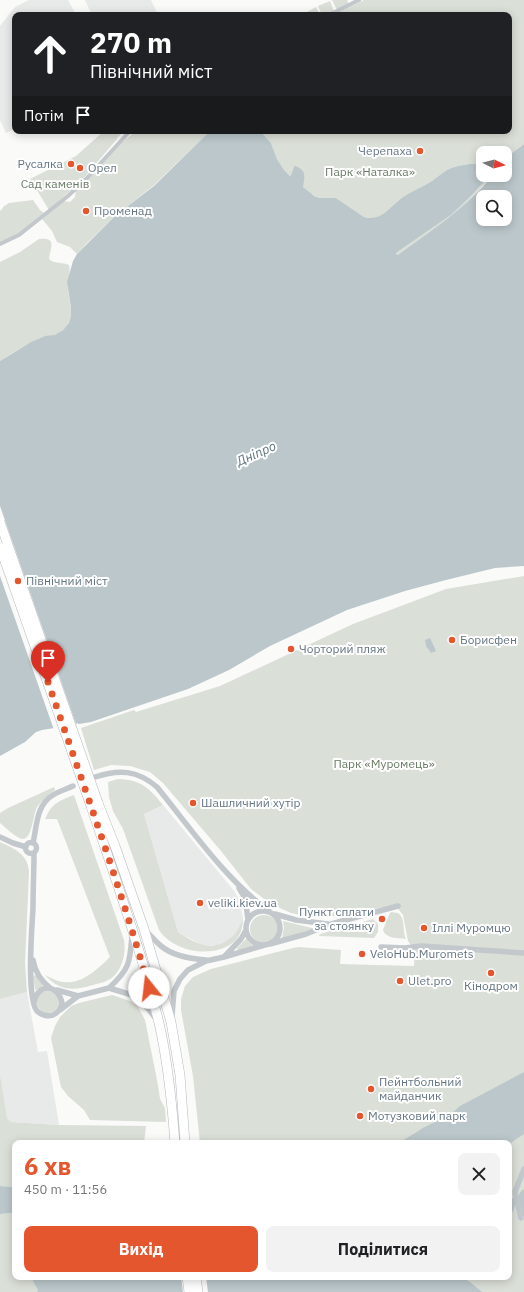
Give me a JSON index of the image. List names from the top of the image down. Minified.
{"water":["Дніпро"],"parks":["Парк «Наталка»","Сад каменів","Парк «Муромець»"],"places":["Черепаха","Русалка","Орел","Променад","Північний міст","Борисфен","Чорторий пляж","Шашличний хутір","veliki.kiev.ua","Пункт сплати за стоянку","Іллі Муромцю","VeloHub.Muromets","Кінодром","Ulet.pro","Пейнтбольний майданчик","Мотузковий парк"],"north":"right","page":{"turn":["270 m","Північний міст"],"then":"Потім","heading":["6 хв","450 m · 11:56"],"buttons":["Вихід","Поділитися"]}}
